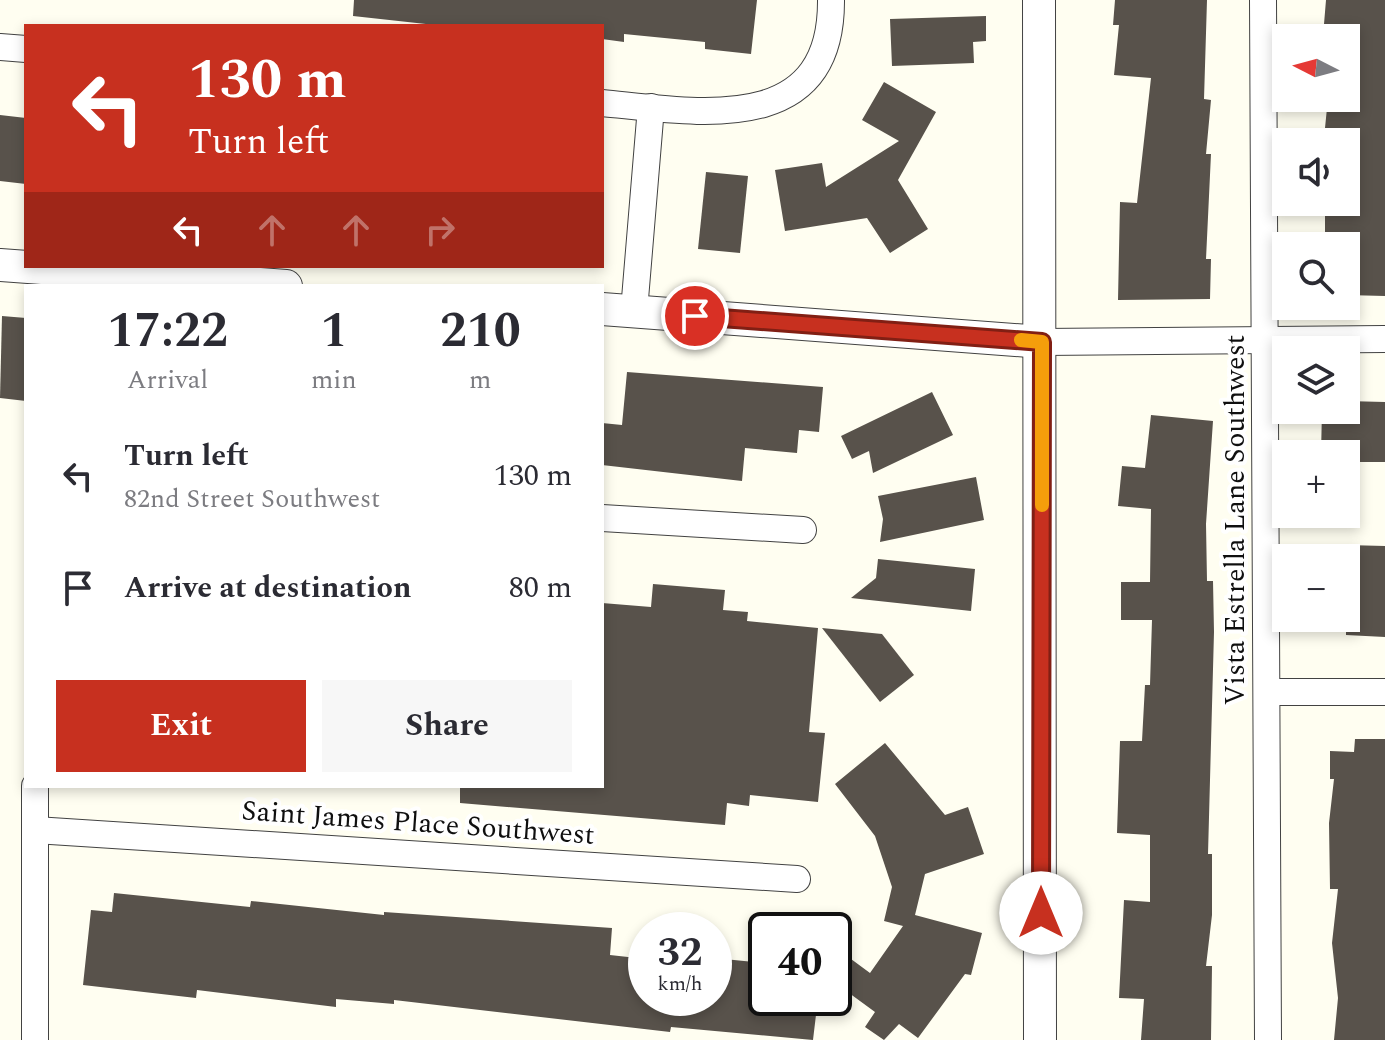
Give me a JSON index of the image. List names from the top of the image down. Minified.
{"streets":{"street":["Vista Estrella Lane Southwest","Saint James Place Southwest"]},"north":"left","page":{"map_buttons":["+","−"],"turn":["130 m","Turn left"],"eta":["17:22","Arrival","1","min","210","m"],"list":[{"name":"Turn left","note":"82nd Street Southwest","value":"130 m"},{"name":"Arrive at destination","value":"80 m"}],"buttons":["Exit","Share"],"speed":"32 km/h","limit":"40"}}
